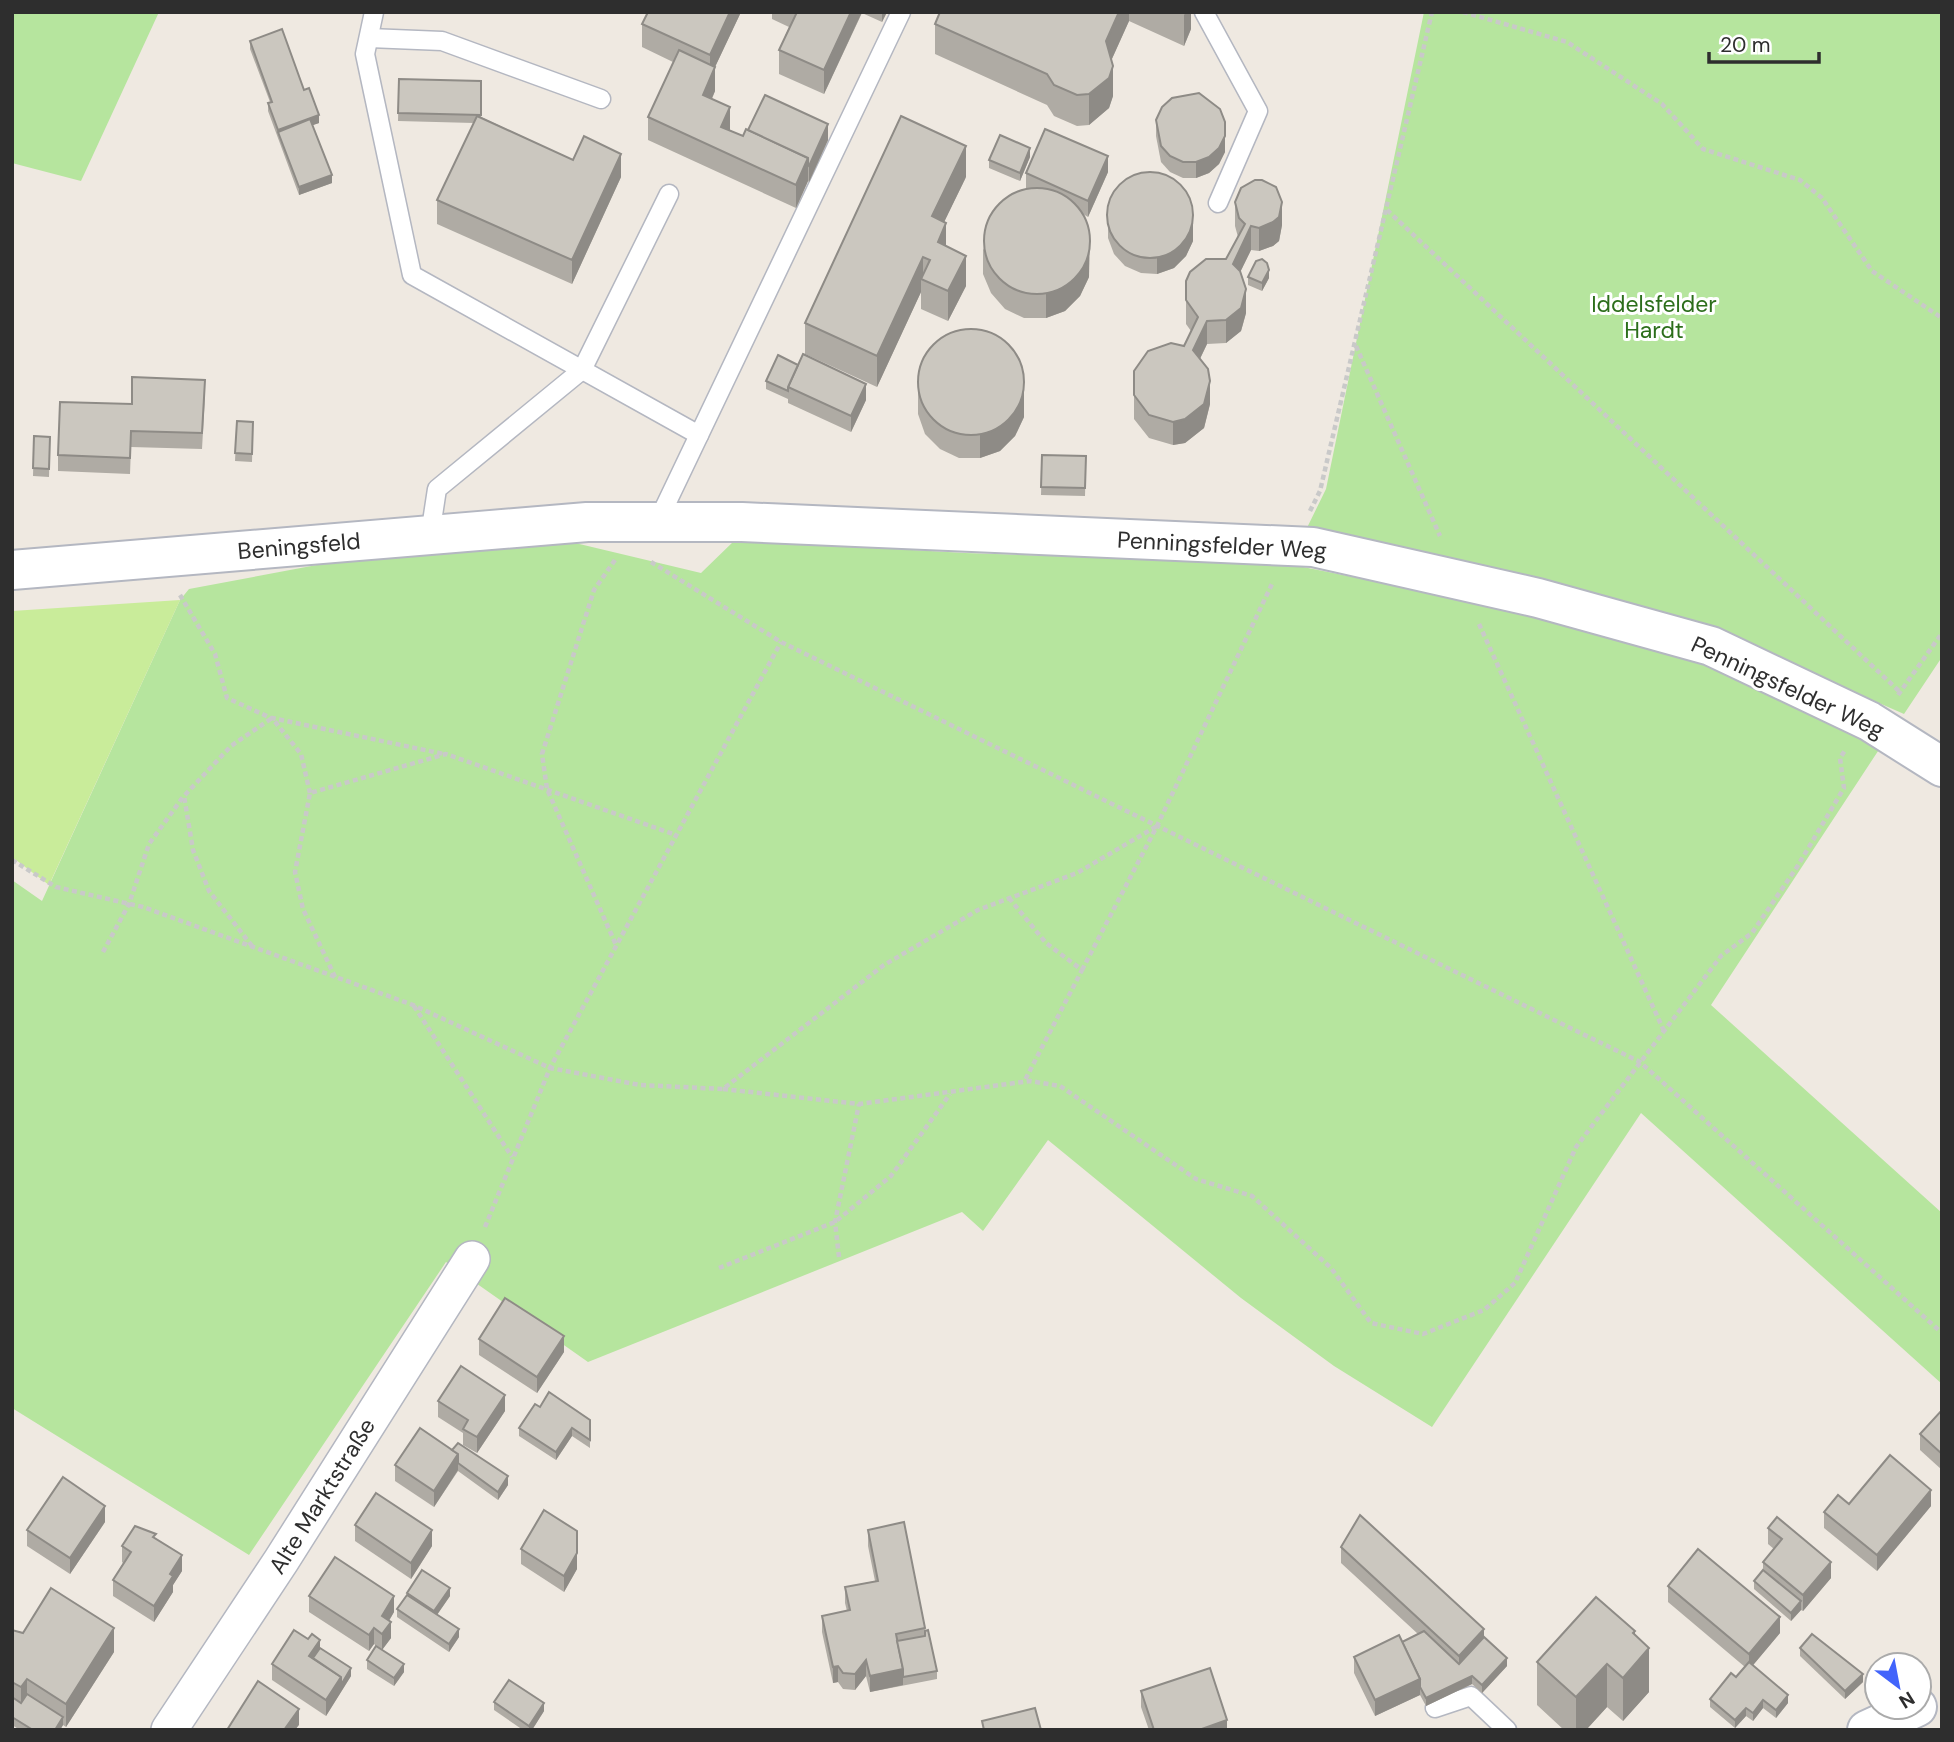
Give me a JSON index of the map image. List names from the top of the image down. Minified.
{"streets":{"street":["Penningsfelder Weg","Beningsfeld","Alte Marktstraße"]},"crossings":[["Penningsfelder Weg","Beningsfeld"]],"parks":["Iddelsfelder Hardt"],"scale_bar":"20 m","north":"bottom right"}
